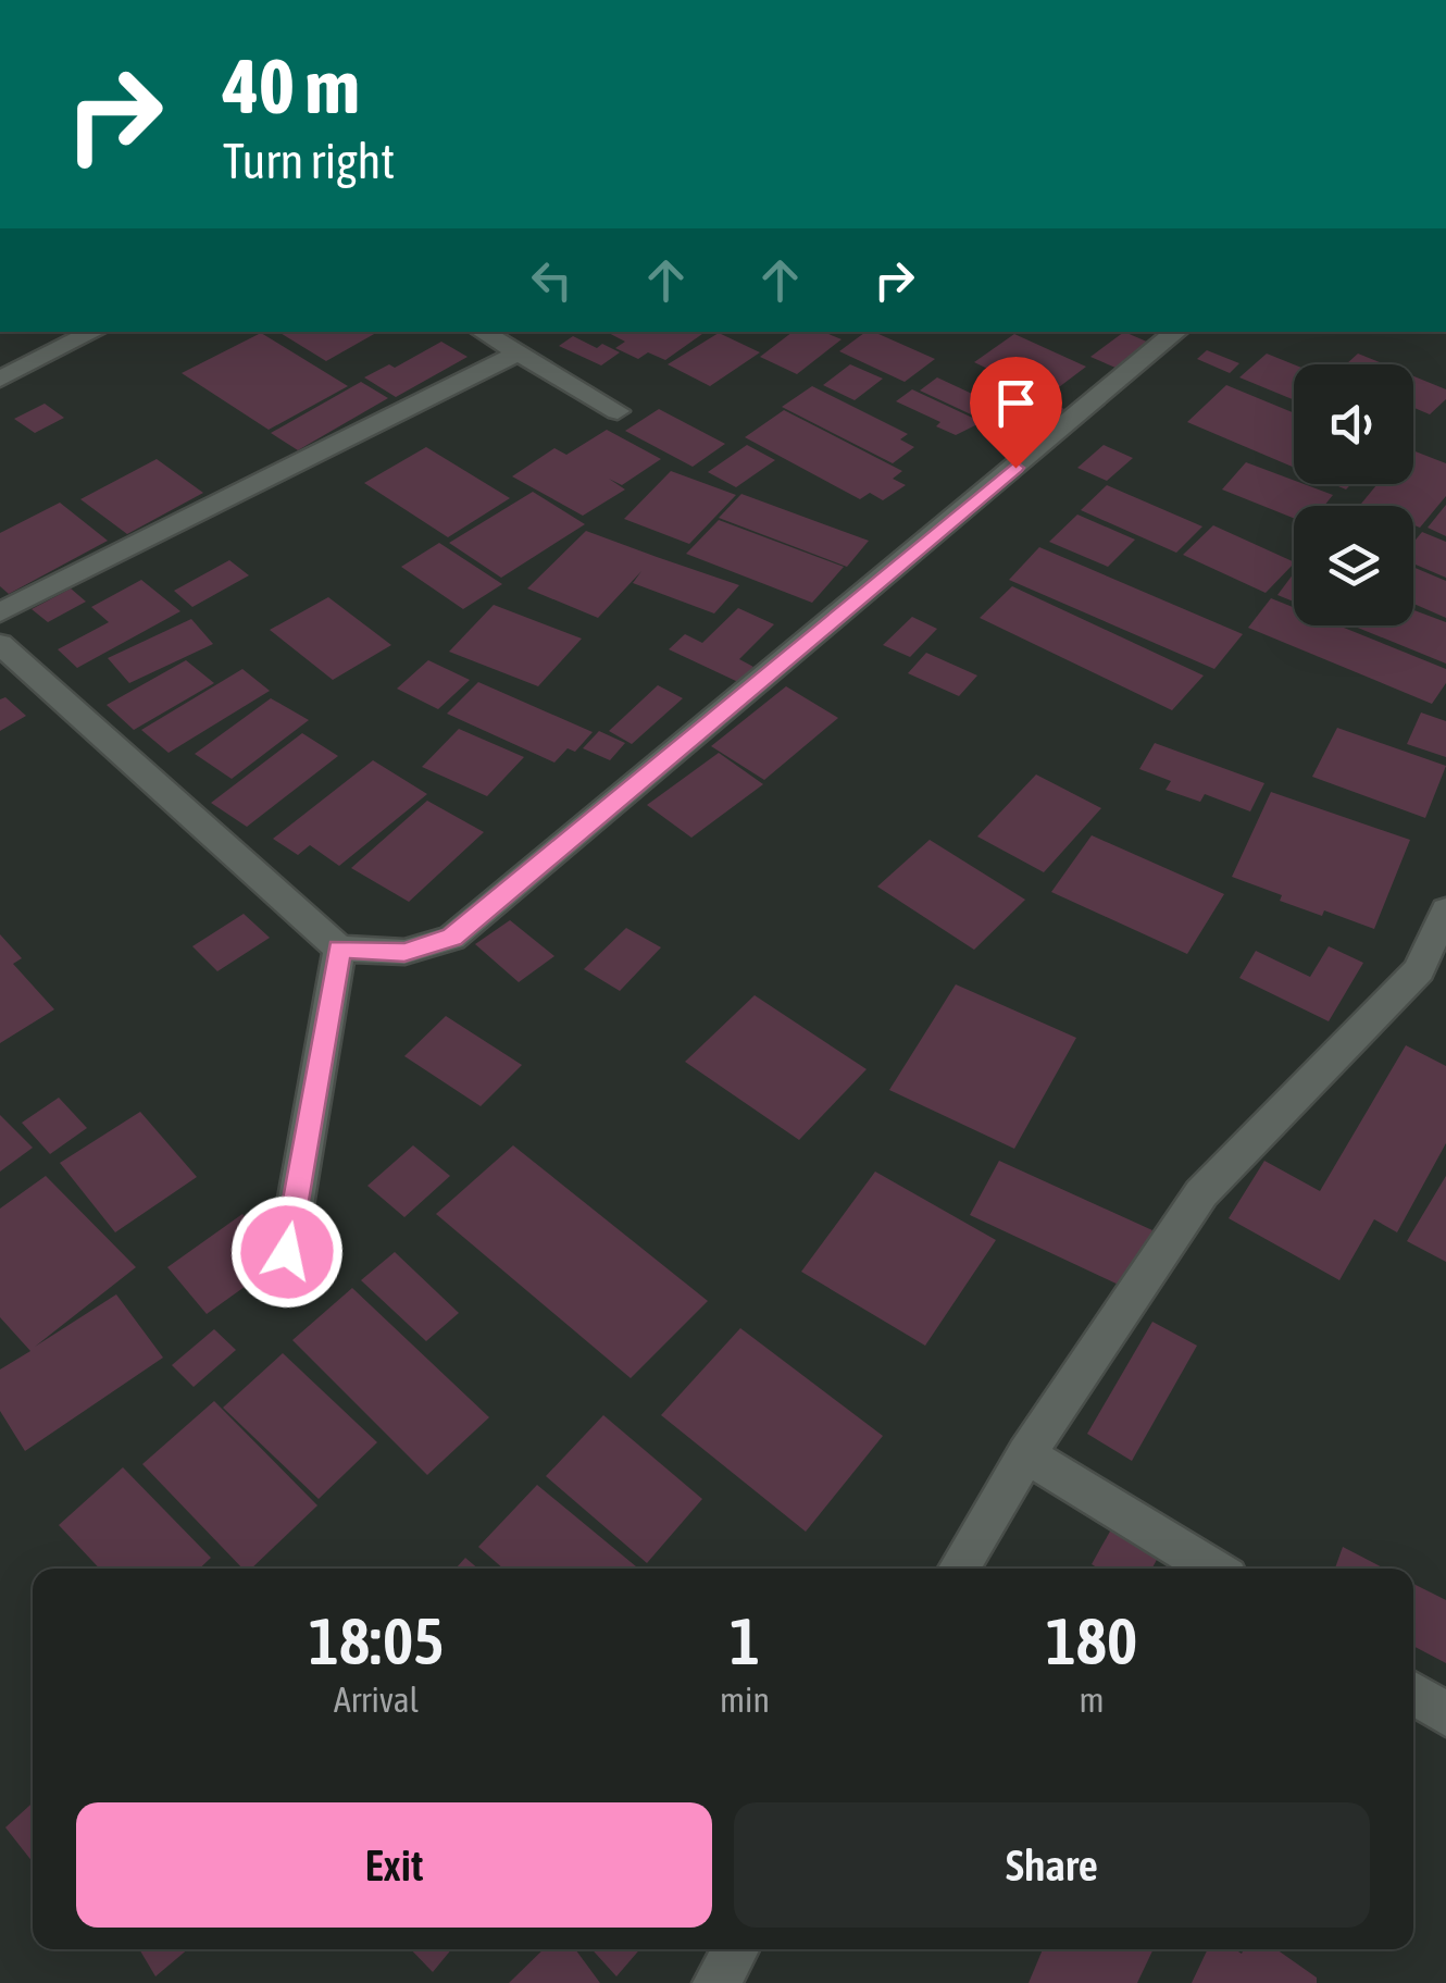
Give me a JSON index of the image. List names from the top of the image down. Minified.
{"page":{"turn":["40 m","Turn right"],"eta":["18:05","Arrival","1","min","180","m"],"buttons":["Exit","Share"]}}
